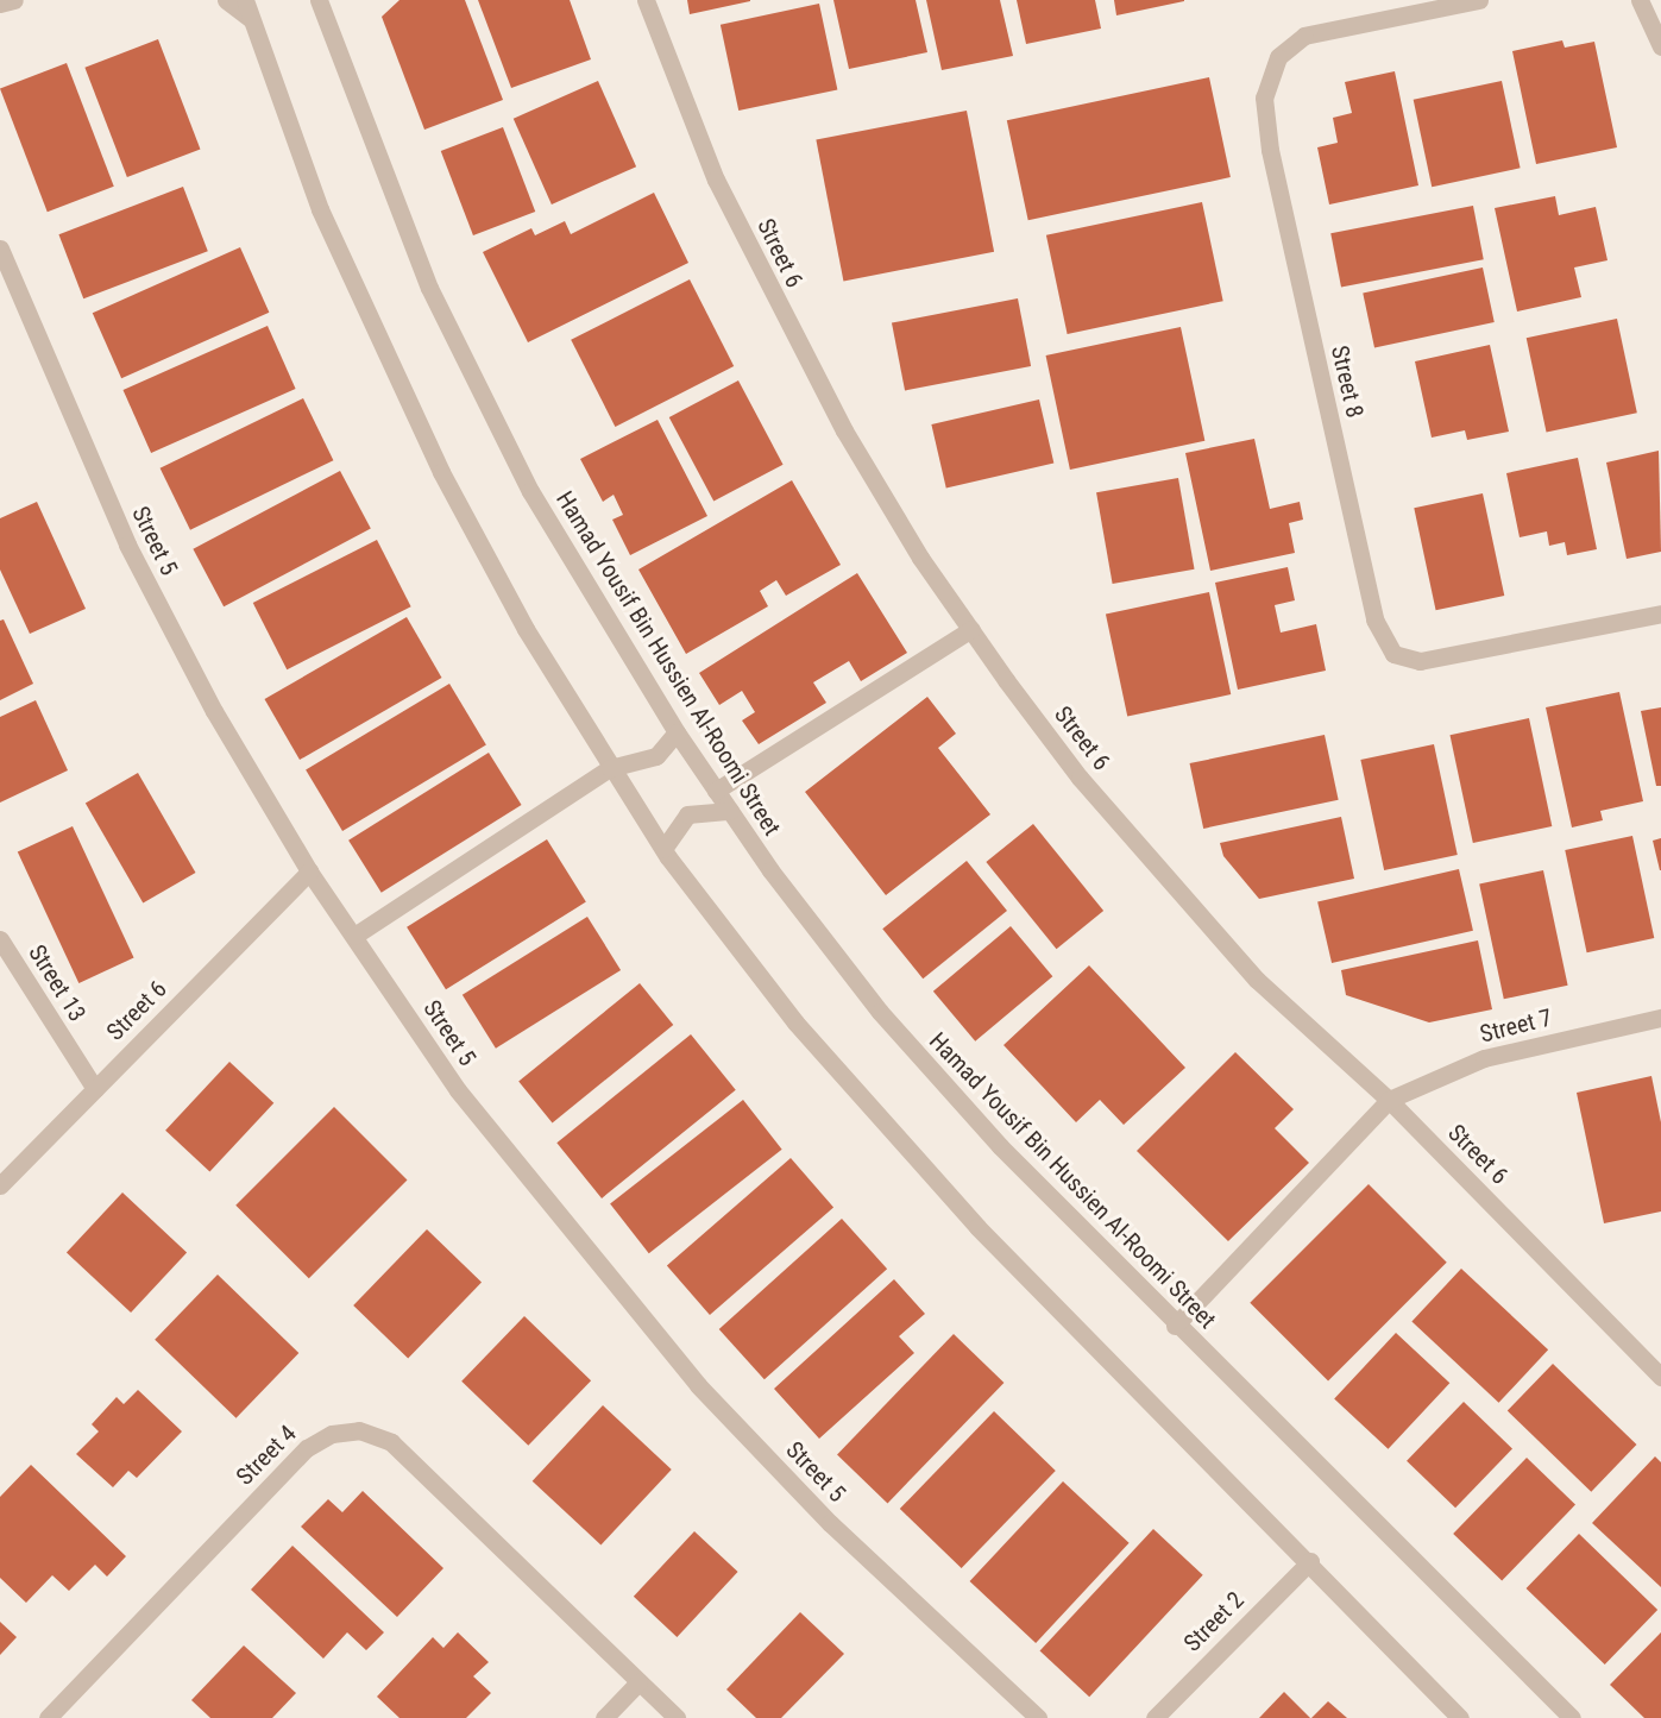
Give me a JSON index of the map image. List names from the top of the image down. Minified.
{"streets":{"street":["Street 6","Street 8","Street 5","Hamad Yousif Bin Hussien Al-Roomi Street","Street 13","Street 7","Street 4","Street 2"]},"crossings":[["Street 6","Street 5"],["Street 6","Street 13"],["Street 6","Street 7"]]}
